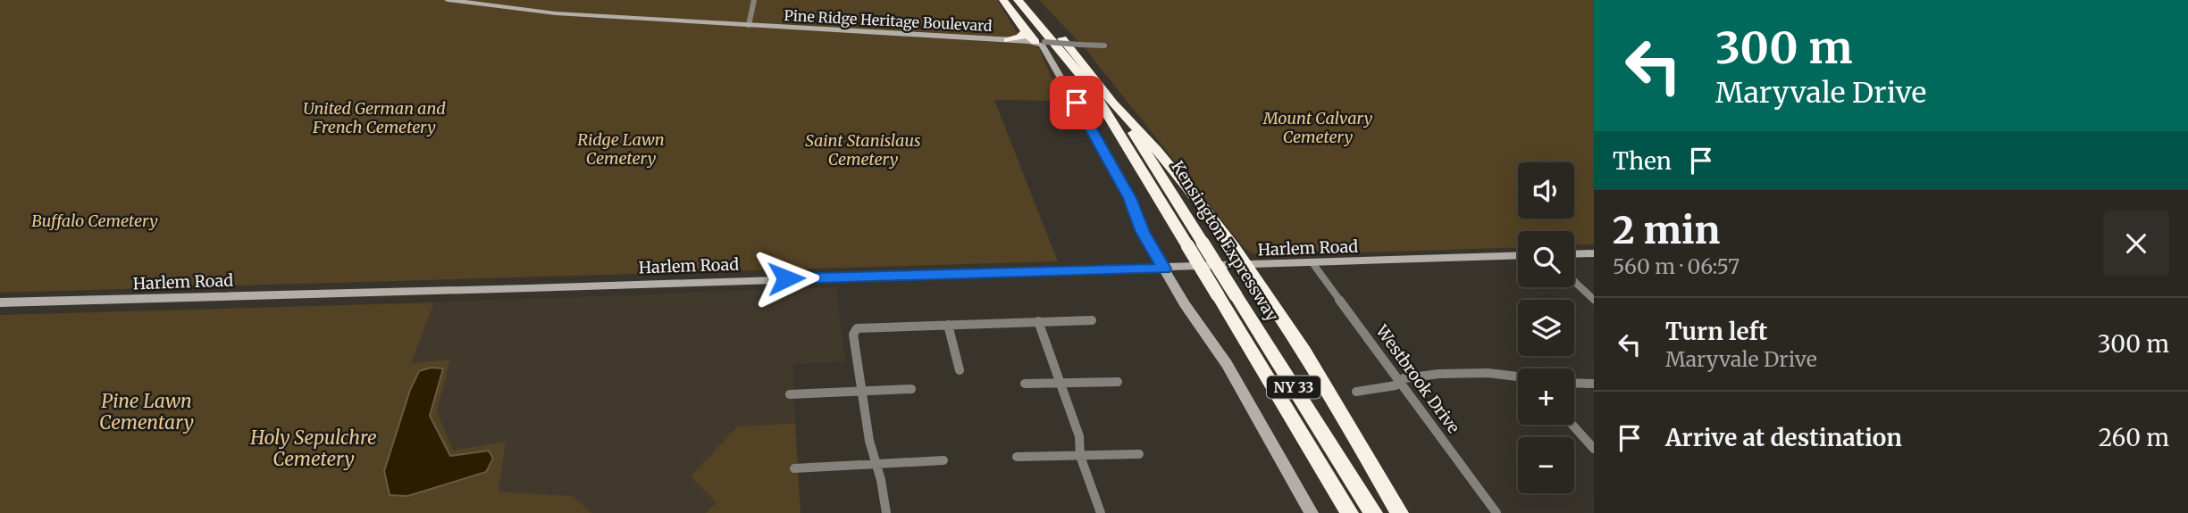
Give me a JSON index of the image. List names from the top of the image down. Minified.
{"streets":{"highway":["Kensington Expressway","NY 33"],"main road":["Pine Ridge Heritage Boulevard","Harlem Road"],"street":["Westbrook Drive"]},"crossings":[["Harlem Road","Westbrook Drive"]],"parks":["United German and French Cemetery","Mount Calvary Cemetery","Ridge Lawn Cemetery","Saint Stanislaus Cemetery","Buffalo Cemetery","Pine Lawn Cementary","Holy Sepulchre Cemetery"],"page":{"turn":["300 m","Maryvale Drive"],"then":"Then","map_buttons":["+","−"],"heading":["2 min","560 m · 06:57"],"list":[{"name":"Turn left","note":"Maryvale Drive","value":"300 m"},{"name":"Arrive at destination","value":"260 m"}]}}
